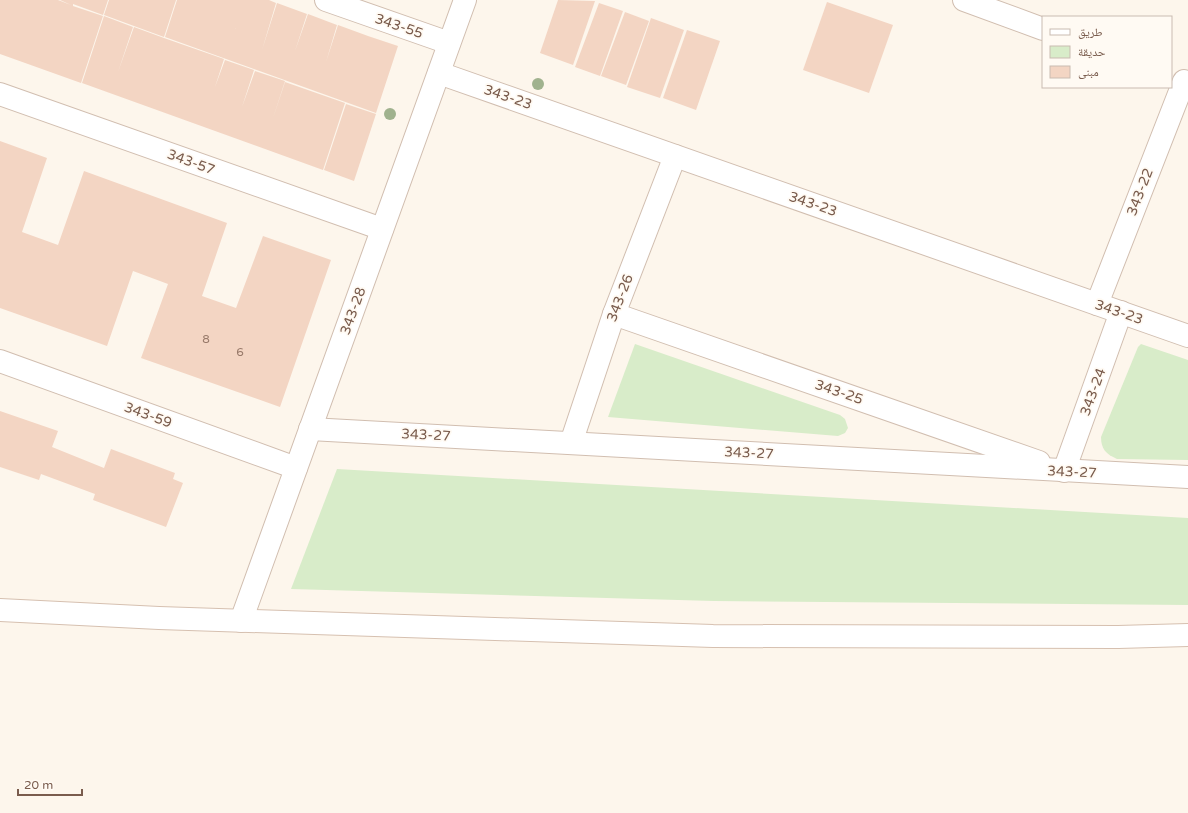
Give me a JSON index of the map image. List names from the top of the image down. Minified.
{"streets":{"street":["343-55","343-23","343-57","343-22","343-26","343-28","343-25","343-24","343-59","343-27"]},"crossings":[["343-55","343-28"],["343-23","343-22"],["343-23","343-26"],["343-23","343-28"],["343-23","343-24"],["343-57","343-28"],["343-26","343-25"],["343-26","343-27"],["343-28","343-59"],["343-28","343-27"],["343-25","343-24"],["343-25","343-27"],["343-24","343-27"]],"house_numbers":["8","6"],"legend":["طريق","حديقة","مبنى"],"scale_bar":"20 m"}
